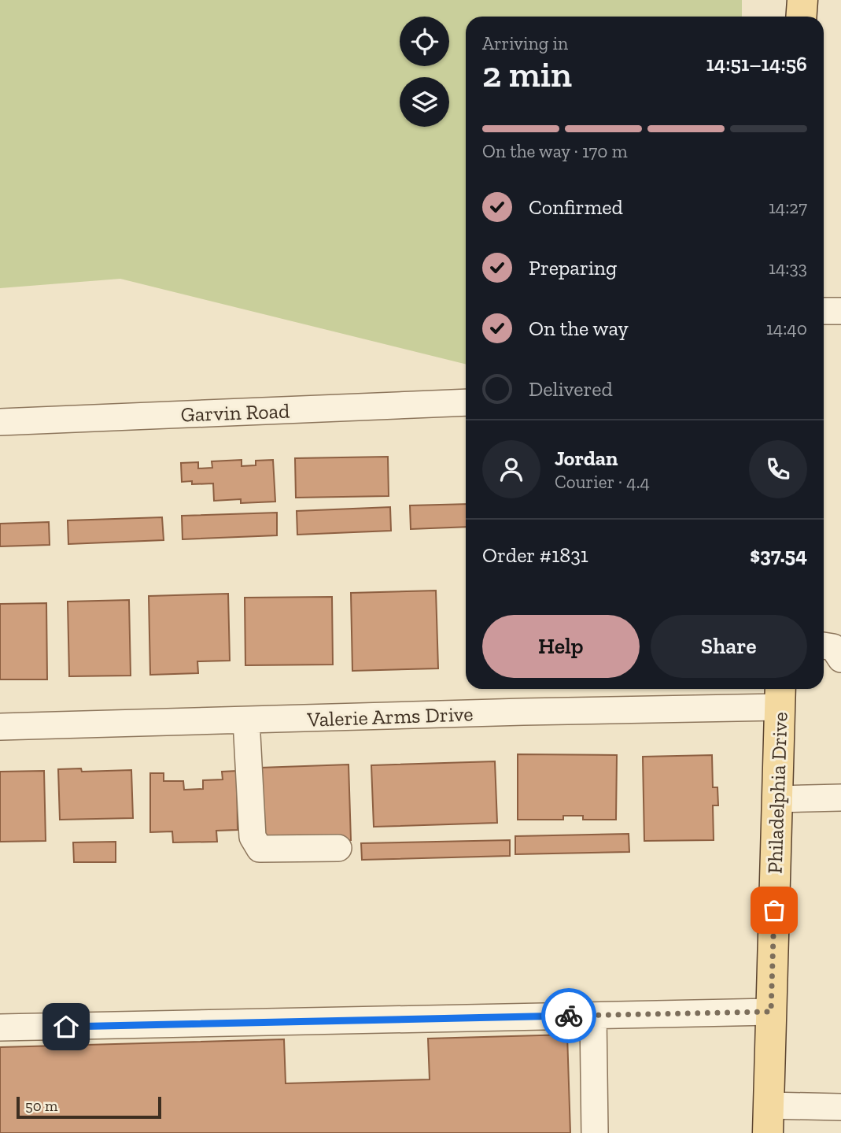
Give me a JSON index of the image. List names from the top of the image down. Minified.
{"streets":{"main road":["Philadelphia Drive"],"street":["Garvin Road","Valerie Arms Drive"]},"crossings":[["Valerie Arms Drive","Philadelphia Drive"]],"scale_bar":"50 m","page":{"heading":["2 min","Arriving in","14:51–14:56"],"panel":["Jordan","Courier · 4.4","Order #1831","$37.54"],"bar":"On the way · 170 m","list":[["Confirmed","14:27"],["Preparing","14:33"],["On the way","14:40"],"Delivered"],"buttons":["Help","Share"],"scale":"50 m"}}
